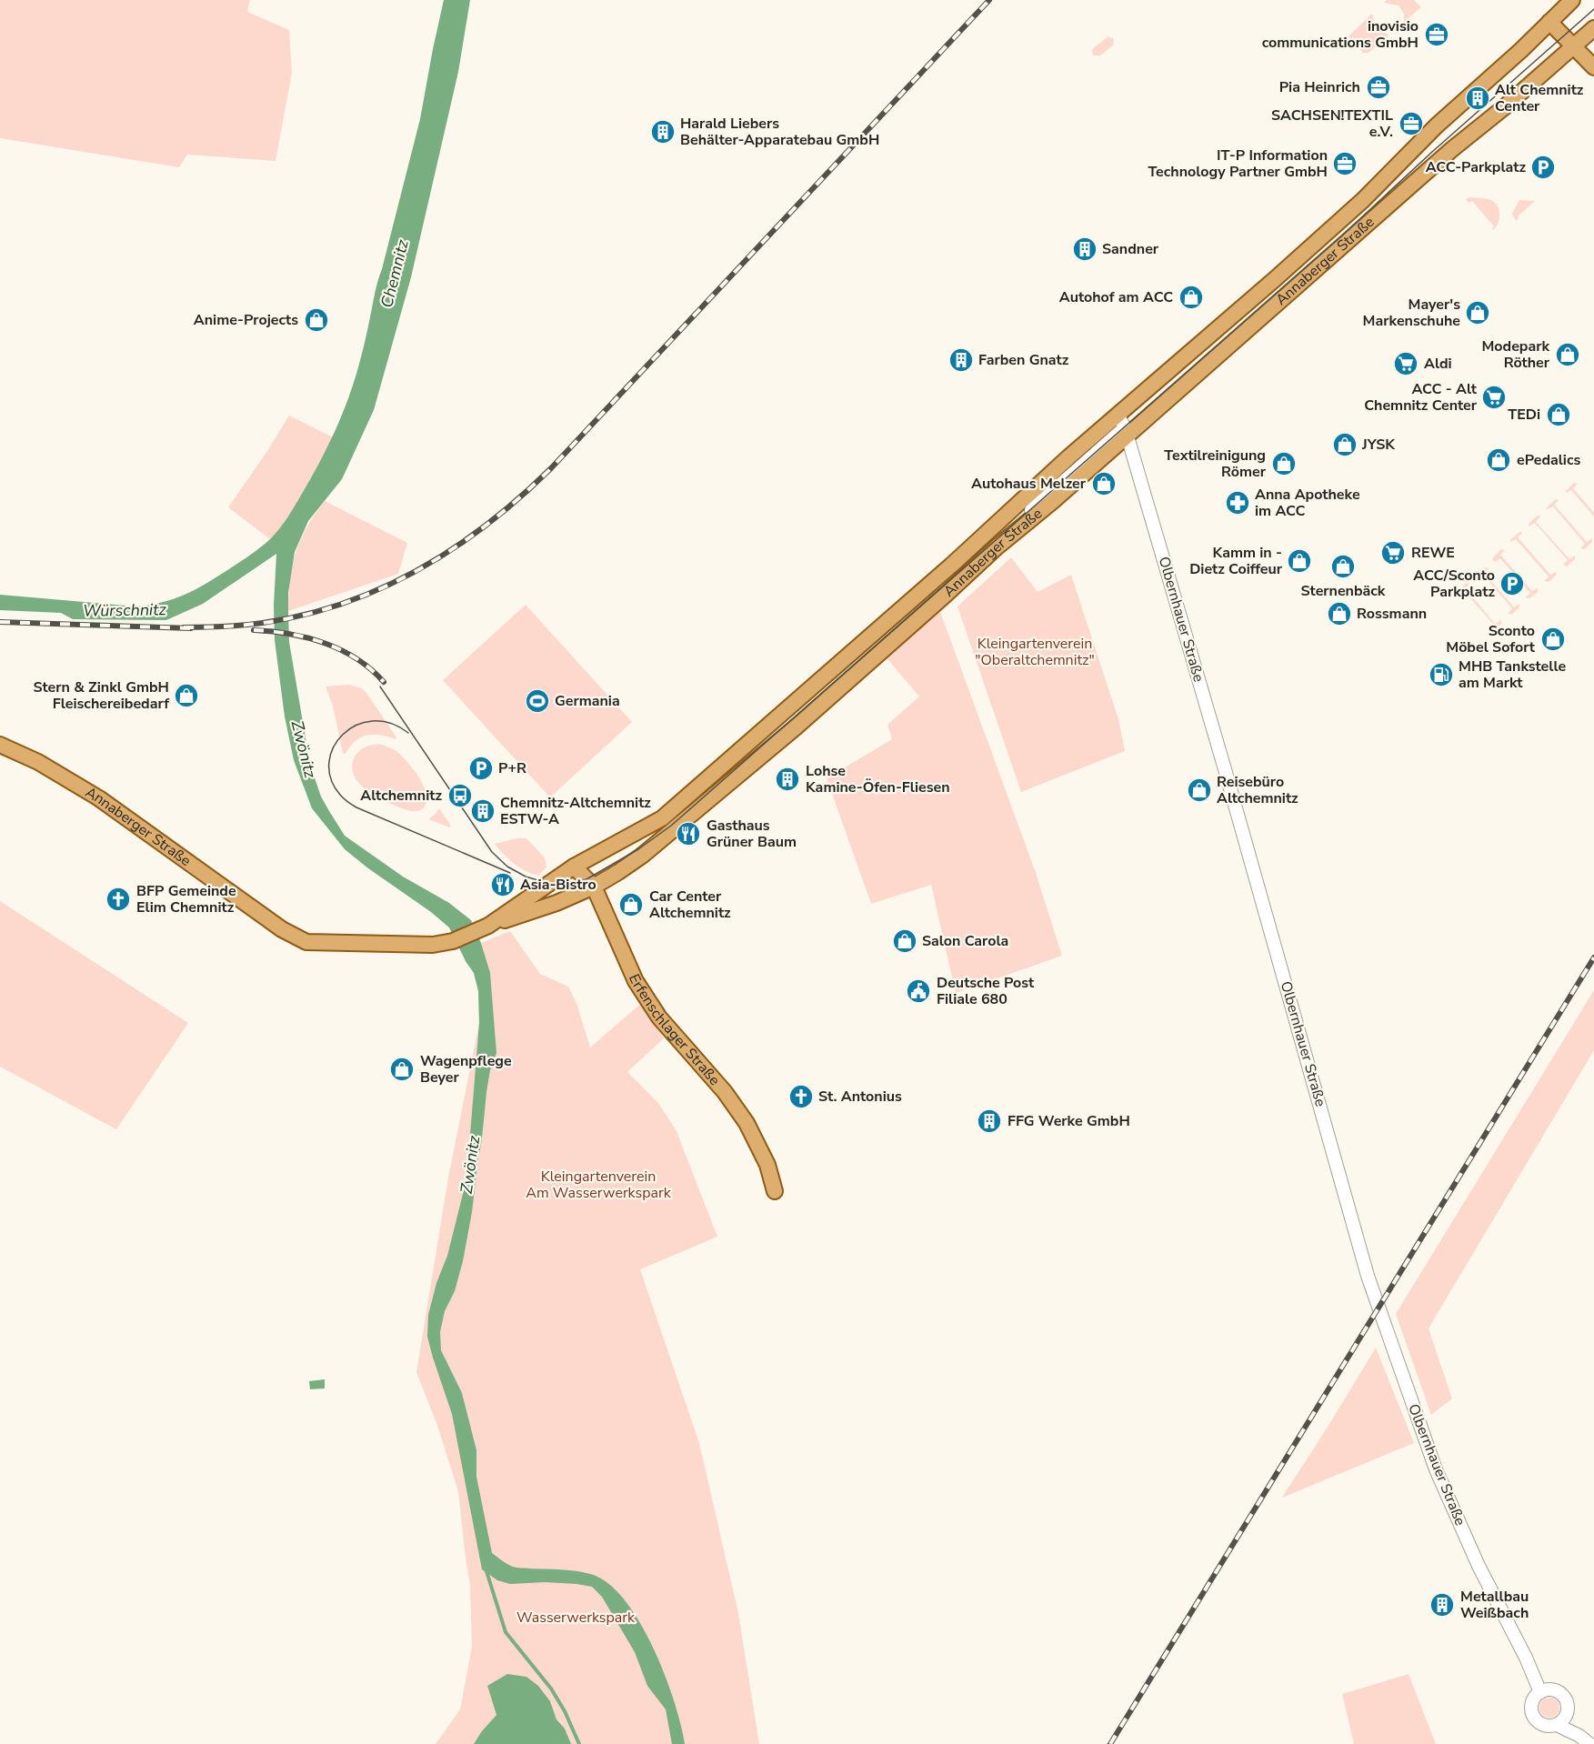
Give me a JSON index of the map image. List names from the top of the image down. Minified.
{"streets":{"main road":["Annaberger Straße","Erfenschlager Straße"],"street":["Olbernhauer Straße"]},"crossings":[["Annaberger Straße","Olbernhauer Straße"],["Annaberger Straße","Erfenschlager Straße"]],"water":["Chemnitz","Würschnitz","Zwönitz"],"parks":["Kleingartenverein \"Oberaltchemnitz\"","Kleingartenverein Am Wasserwerkspark","Wasserwerkspark"],"places":{"office":["inovisio communications GmbH","Pia Heinrich","SACHSEN!TEXTIL e.V.","IT-P Information Technology Partner GmbH"],"building":["Alt Chemnitz Center","Harald Liebers Behälter-Apparatebau GmbH","Sandner","Farben Gnatz","Lohse Kamine-Öfen-Fliesen","Chemnitz-Altchemnitz ESTW-A","FFG Werke GmbH","Metallbau Weißbach"],"parking":["ACC-Parkplatz","ACC/Sconto Parkplatz","P+R"],"shop":["Autohof am ACC","Mayer's Markenschuhe","Anime-Projects","Modepark Röther","TEDi","JYSK","ePedalics","Textilreinigung Römer","Autohaus Melzer","Kamm in - Dietz Coiffeur","Sternenbäck","Rossmann","Sconto Möbel Sofort","Stern & Zinkl GmbH Fleischereibedarf","Reisebüro Altchemnitz","Car Center Altchemnitz","Salon Carola","Wagenpflege Beyer"],"supermarket":["Aldi","ACC - Alt Chemnitz Center","REWE"],"pharmacy":["Anna Apotheke im ACC"],"fuel station":["MHB Tankstelle am Markt"],"sports":["Germania"],"bus stop":["Altchemnitz"],"restaurant":["Gasthaus Grüner Baum","Asia-Bistro"],"church":["BFP Gemeinde Elim Chemnitz","St. Antonius"],"public building":["Deutsche Post Filiale 680"]}}
